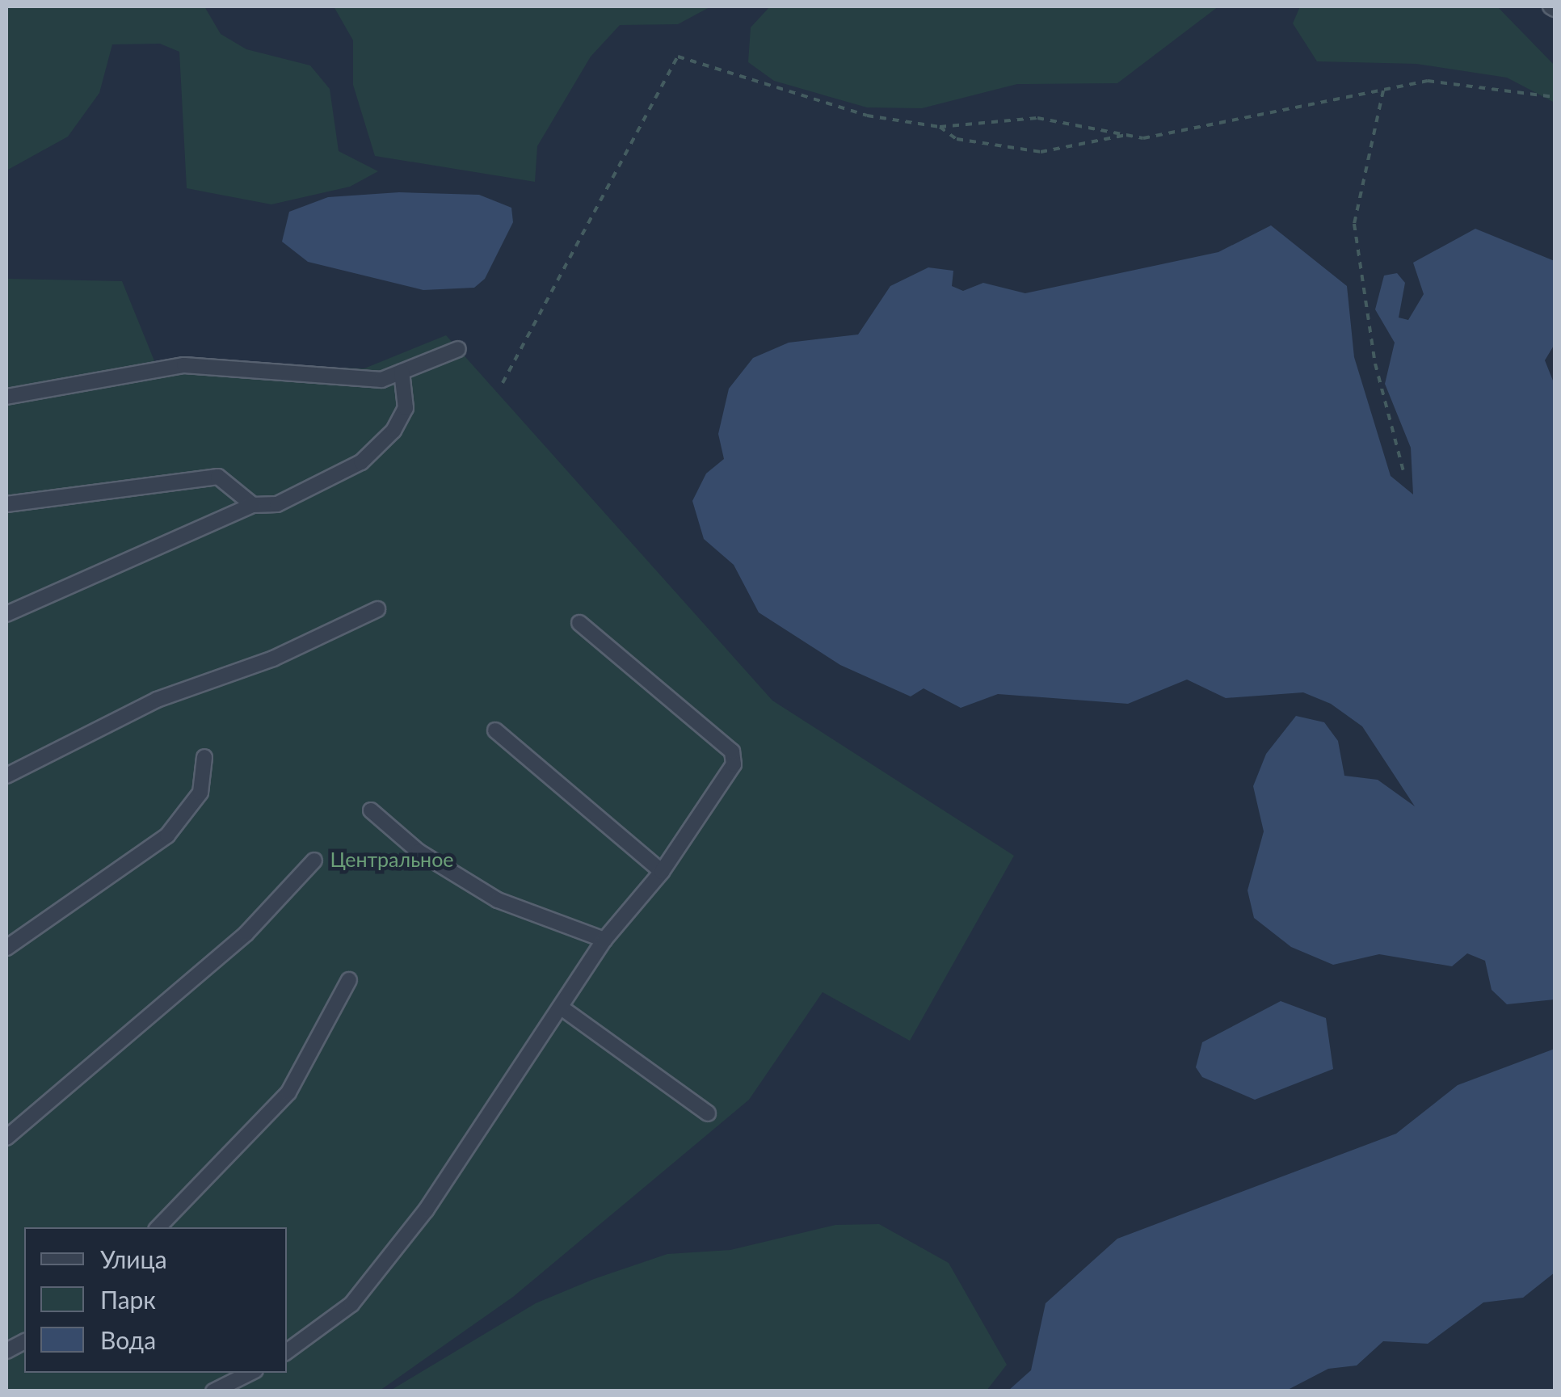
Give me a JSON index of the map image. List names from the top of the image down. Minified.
{"parks":["Центральное"],"legend":["Улица","Парк","Вода"]}
